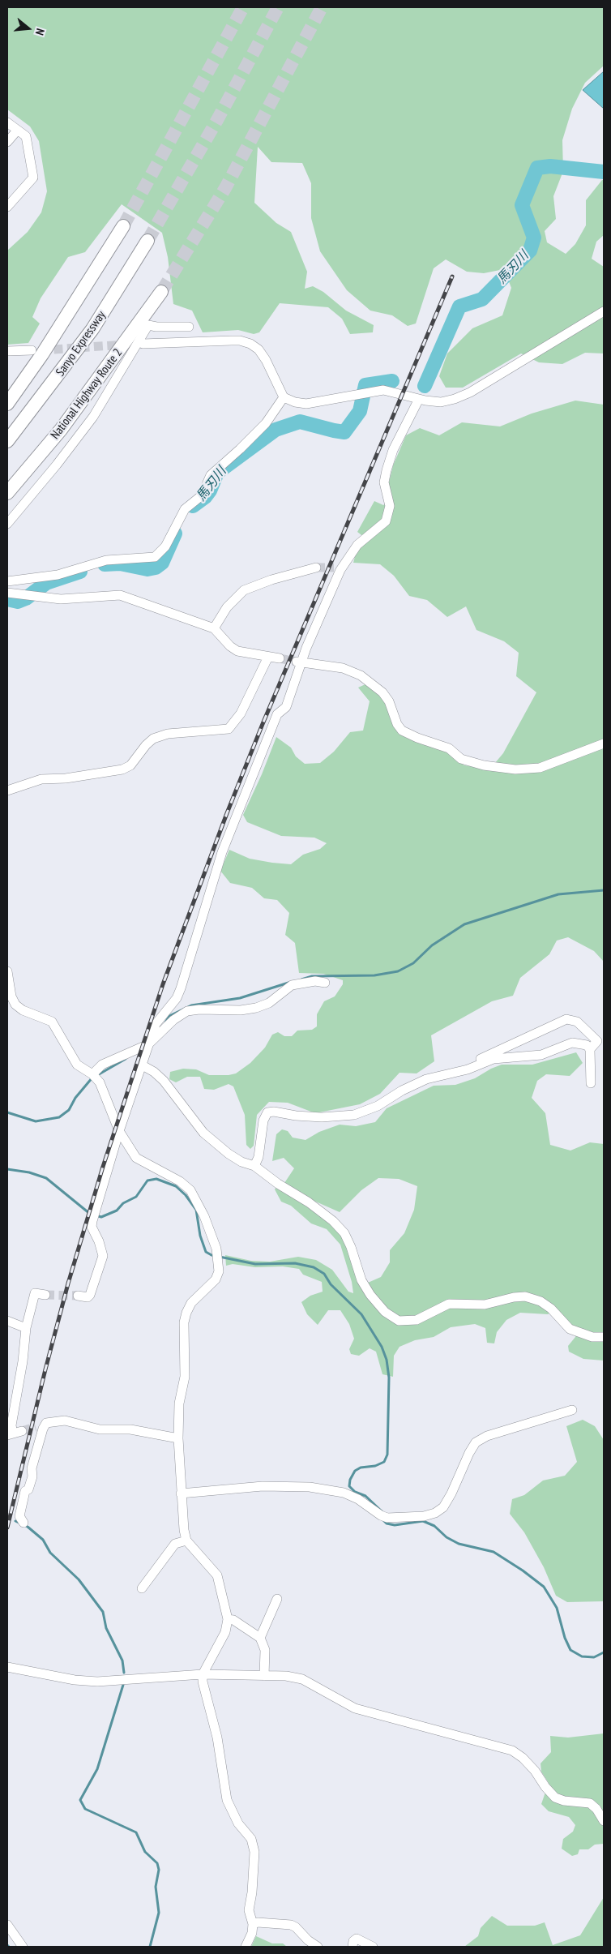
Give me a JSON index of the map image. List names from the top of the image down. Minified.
{"streets":{"highway":["Sanyo Expressway","National Highway Route 2"]},"water":["馬刃川"],"north":"right"}
